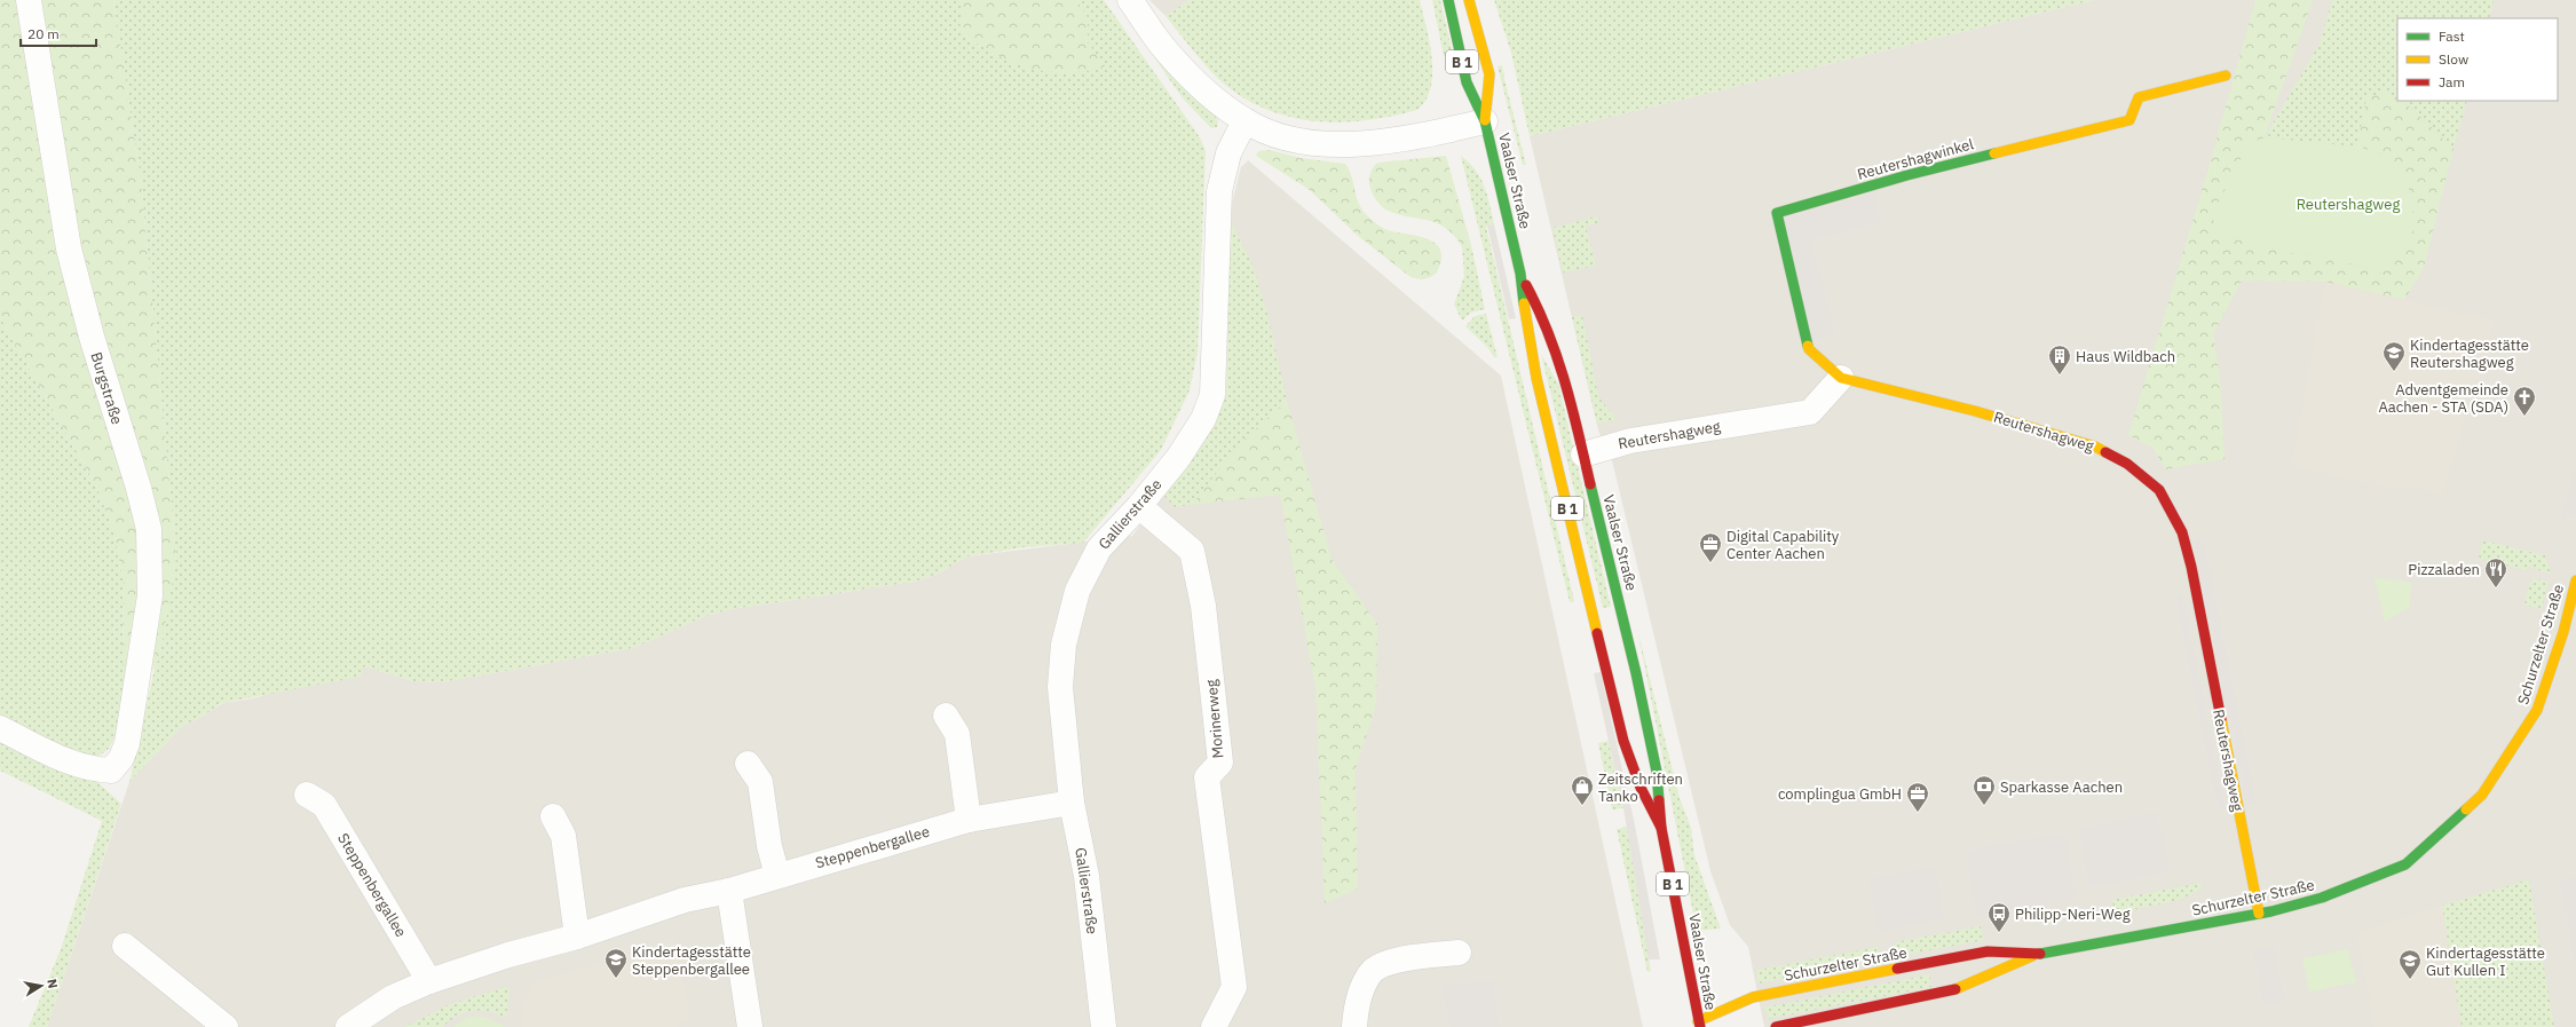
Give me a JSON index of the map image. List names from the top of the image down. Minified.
{"streets":{"street":["B 1","Reutershagwinkel","Vaalser Straße","Burgstraße","Reutershagweg","Gallierstraße","Schurzelter Straße","Morinerweg","Steppenbergallee"]},"crossings":[["Reutershagwinkel","Reutershagweg"],["Vaalser Straße","Reutershagweg"],["Vaalser Straße","Schurzelter Straße"],["Reutershagweg","Schurzelter Straße"],["Gallierstraße","Morinerweg"],["Gallierstraße","Steppenbergallee"]],"parks":["Reutershagweg"],"places":{"school or university":["Kindertagesstätte Reutershagweg","Kindertagesstätte Steppenbergallee","Kindertagesstätte Gut Kullen I"],"building":["Haus Wildbach"],"church":["Adventgemeinde Aachen - STA (SDA)"],"office":["Digital Capability Center Aachen","complingua GmbH"],"restaurant":["Pizzaladen"],"shop":["Zeitschriften Tanko"],"bank":["Sparkasse Aachen"],"bus stop":["Philipp-Neri-Weg"]},"legend":["Fast","Slow","Jam"],"scale_bar":"20 m","north":"right"}
